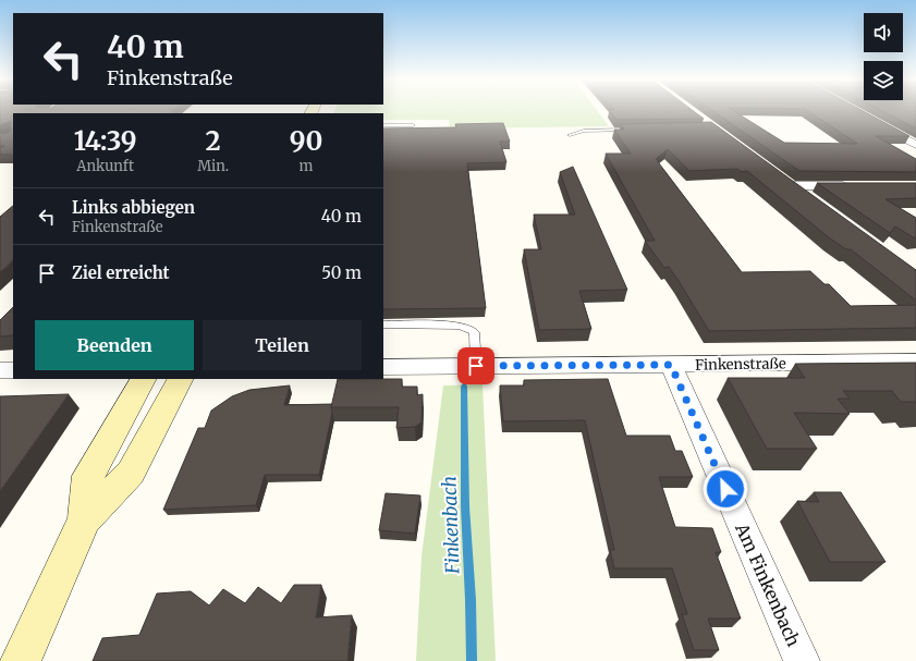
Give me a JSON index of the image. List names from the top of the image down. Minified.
{"streets":{"street":["Finkenstraße","Am Finkenbach"]},"crossings":[["Finkenstraße","Am Finkenbach"]],"water":["Finkenbach"],"page":{"turn":["40 m","Finkenstraße"],"eta":["14:39","Ankunft","2","Min.","90","m"],"list":[{"name":"Links abbiegen","note":"Finkenstraße","value":"40 m"},{"name":"Ziel erreicht","value":"50 m"}],"buttons":["Beenden","Teilen"]}}
